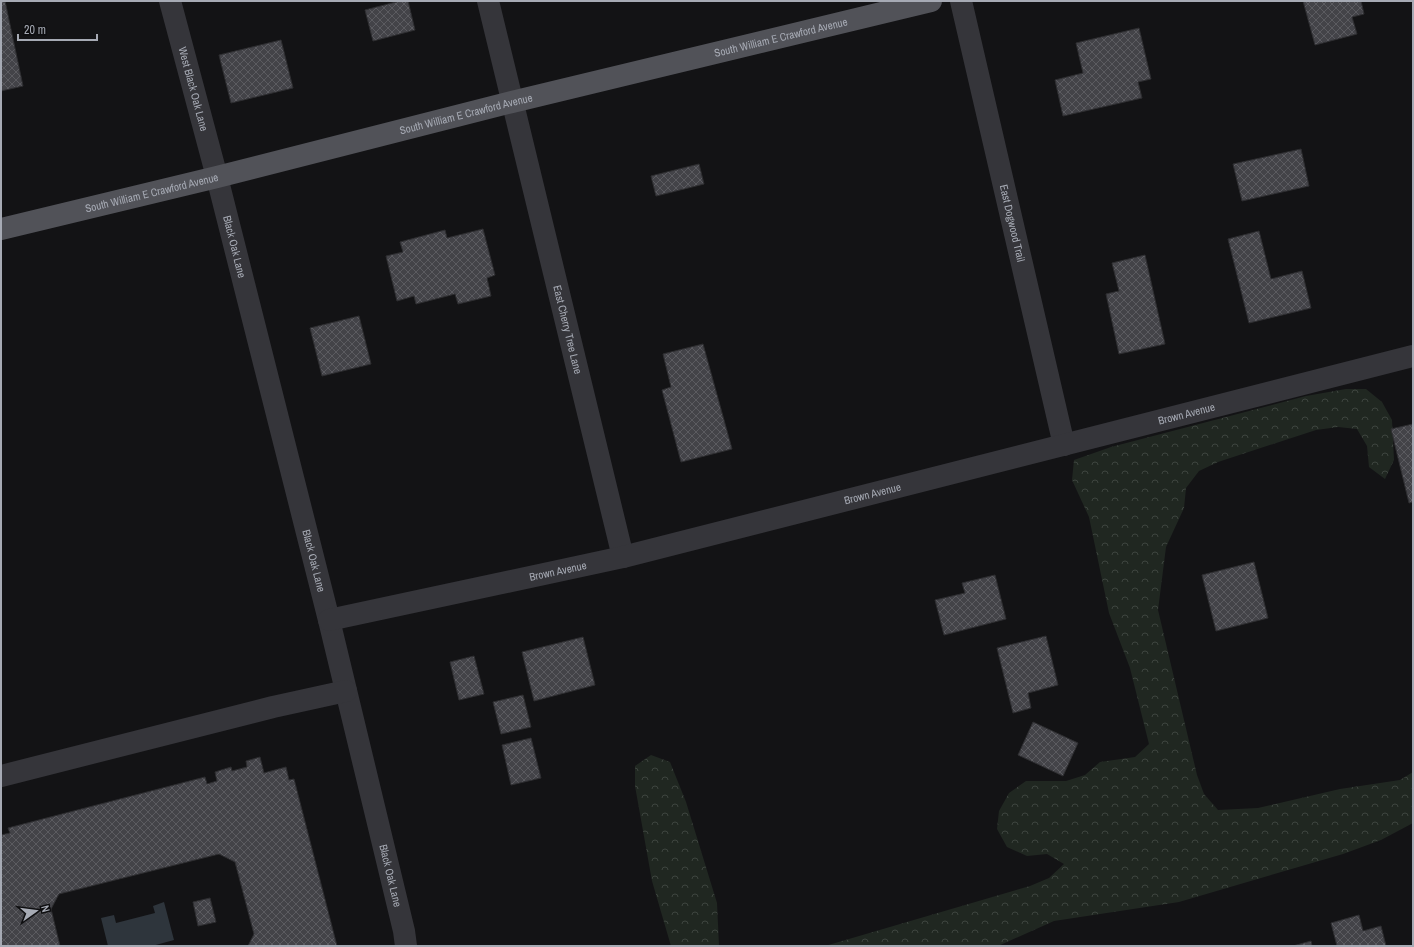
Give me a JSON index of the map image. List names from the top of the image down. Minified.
{"streets":{"main road":["South William E Crawford Avenue"],"street":["West Black Oak Lane","East Dogwood Trail","Black Oak Lane","East Cherry Tree Lane","Brown Avenue"]},"crossings":[["South William E Crawford Avenue","West Black Oak Lane"],["South William E Crawford Avenue","Black Oak Lane"],["South William E Crawford Avenue","East Cherry Tree Lane"],["West Black Oak Lane","Black Oak Lane"],["East Dogwood Trail","Brown Avenue"],["Black Oak Lane","Brown Avenue"],["East Cherry Tree Lane","Brown Avenue"]],"scale_bar":"20 m","north":"right"}
